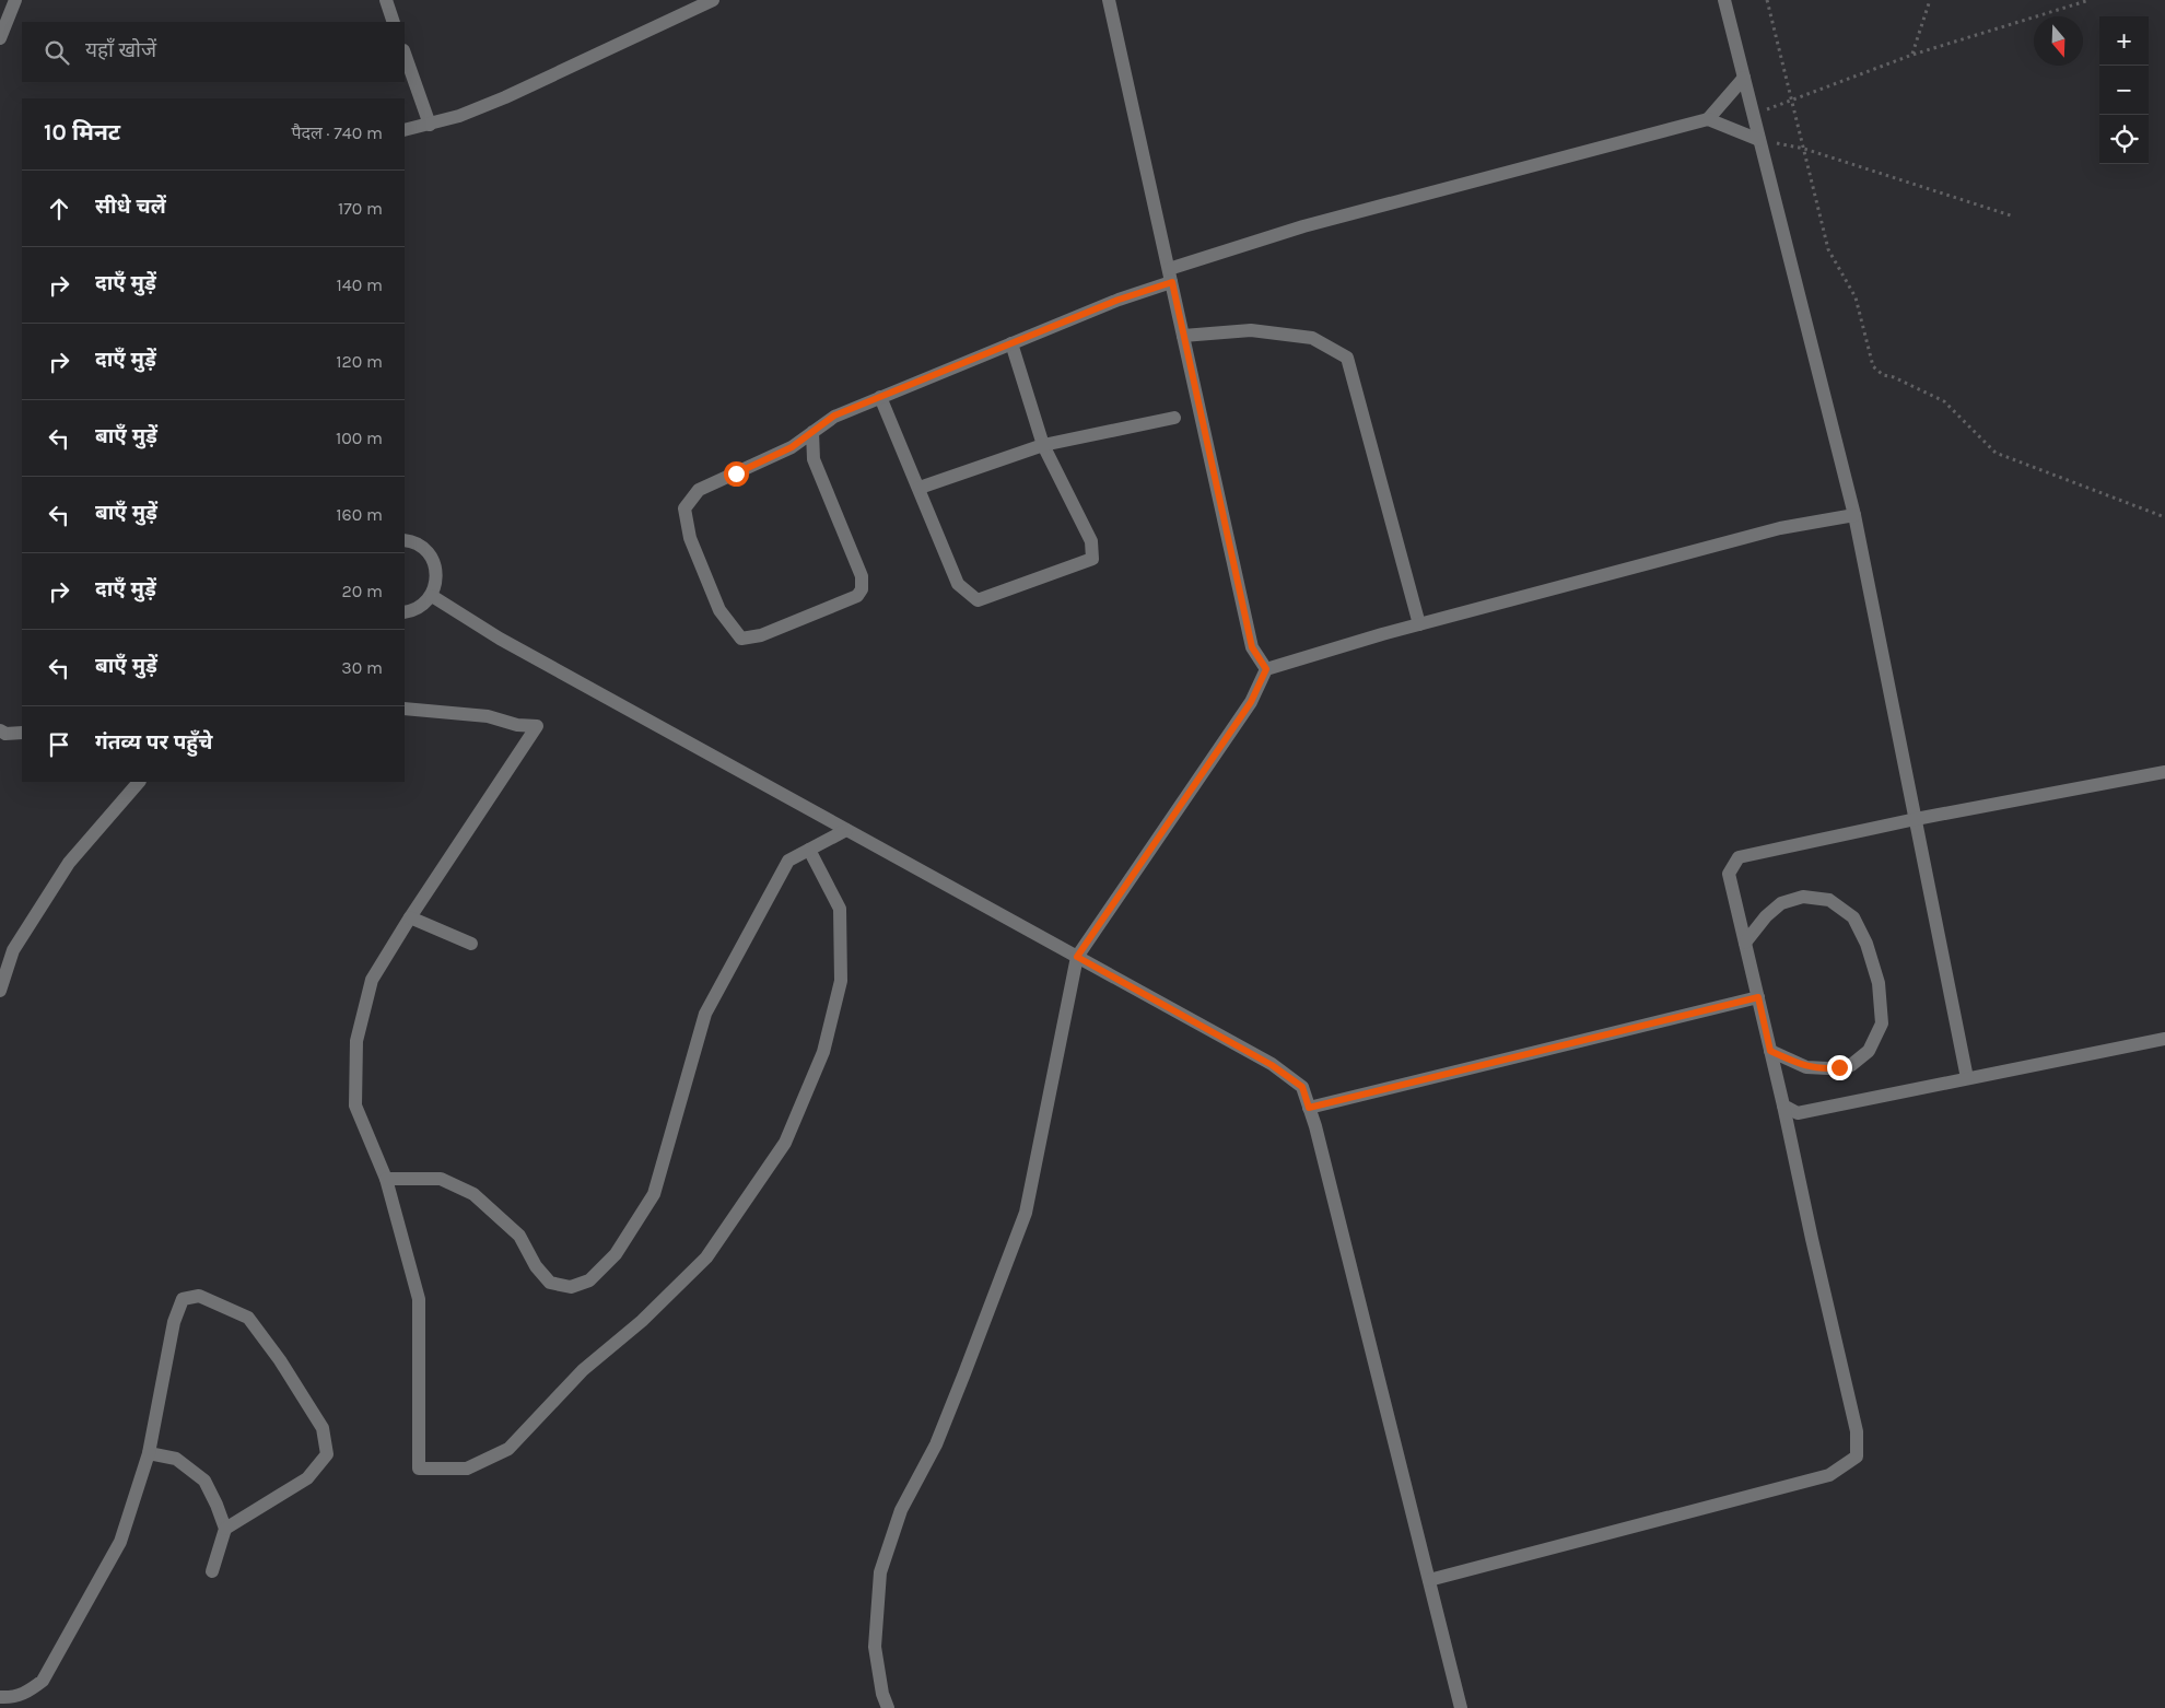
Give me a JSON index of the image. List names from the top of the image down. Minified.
{"north":"bottom","page":{"map_buttons":["+","−"],"search":"यहाँ खोजें","heading":["10 मिनट","पैदल · 740 m"],"list":[["सीधे चलें","170 m"],["दाएँ मुड़ें","140 m"],["दाएँ मुड़ें","120 m"],["बाएँ मुड़ें","100 m"],["बाएँ मुड़ें","160 m"],["दाएँ मुड़ें","20 m"],["बाएँ मुड़ें","30 m"],"गंतव्य पर पहुँचे"]}}
